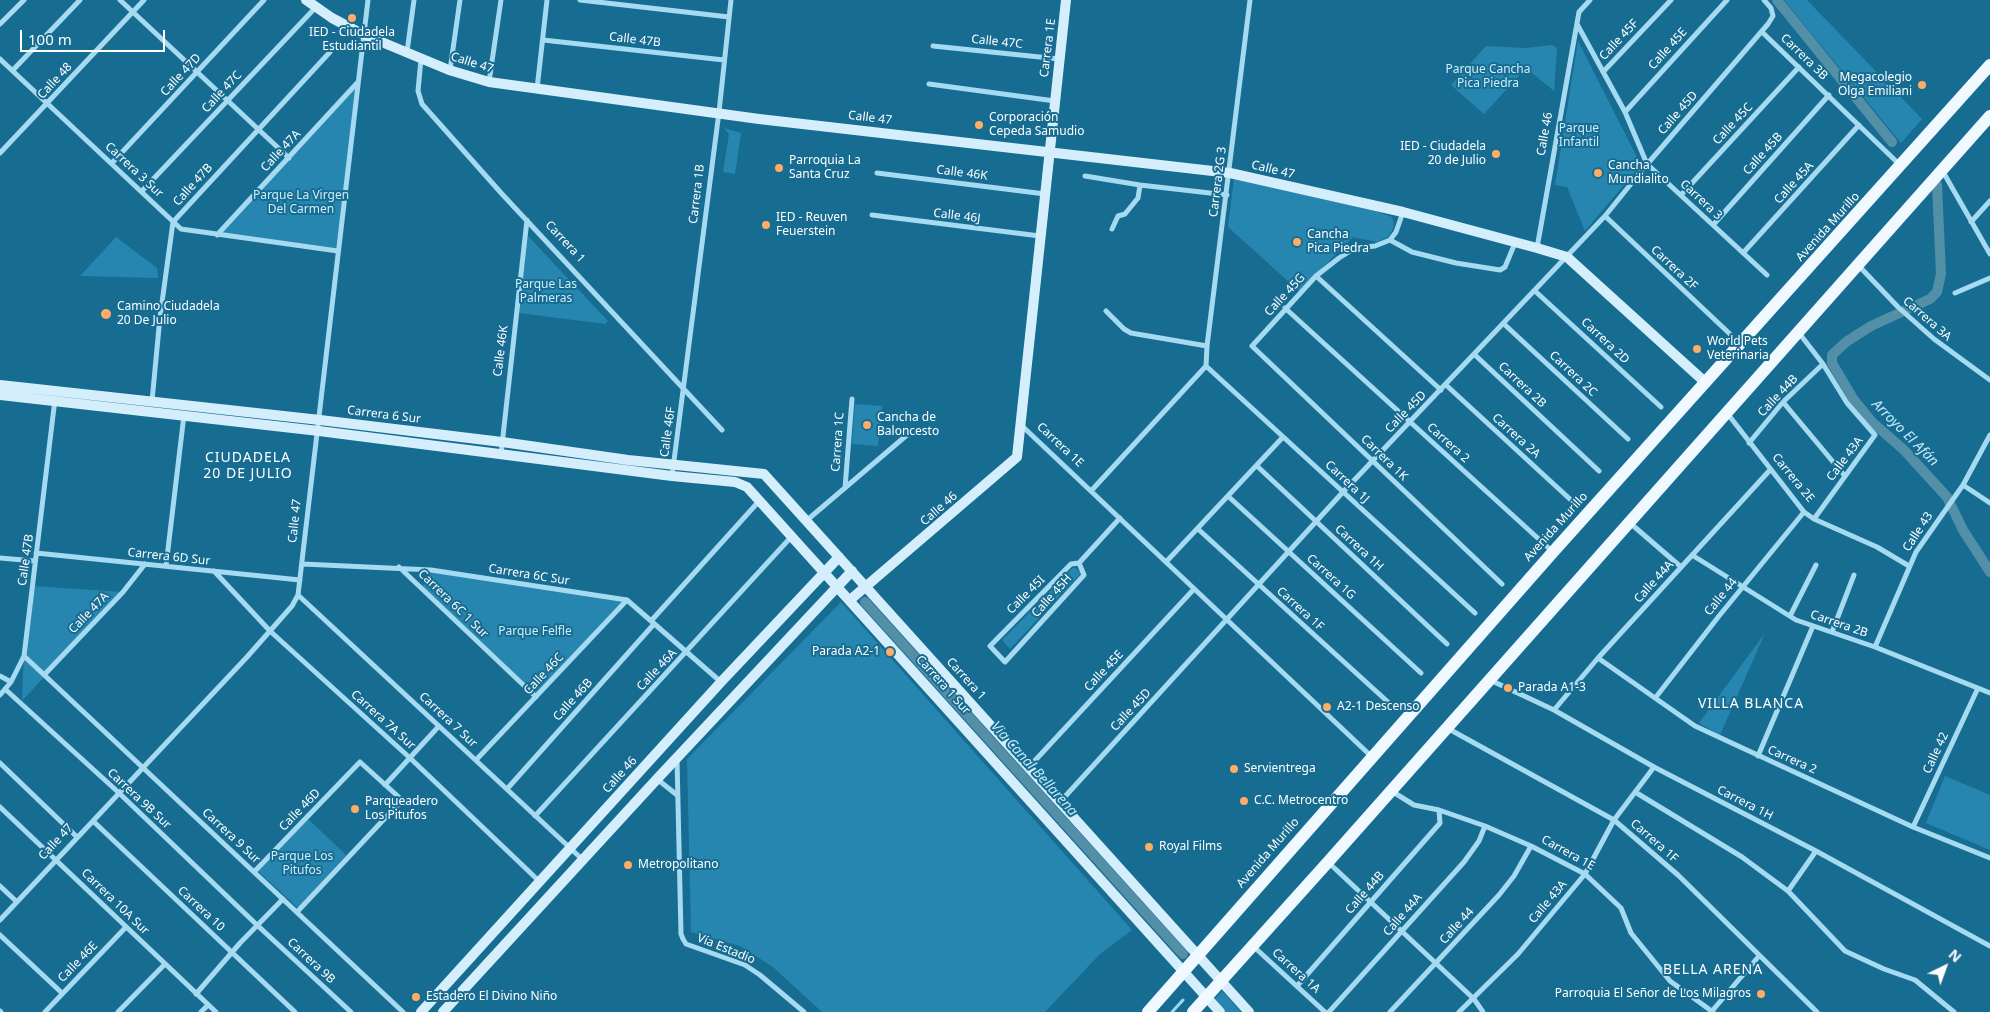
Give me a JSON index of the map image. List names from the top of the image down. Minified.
{"streets":{"main road":["Avenida Murillo"],"street":["Calle 47B","Calle 45F","Calle 47C","Carrera 1E","Calle 45E","Carrera 3B","Calle 47","Calle 47D","Calle 48","Calle 45D","Calle 45C","Calle 46","Calle 47A","Calle 45B","Carrera 3 Sur","Calle 46K","Carrera 2G 3","Calle 45A","Carrera 1B","Carrera 3","Calle 46J","Carrera 1","Carrera 2F","Calle 45G","Carrera 3A","Carrera 2D","Carrera 2C","Carrera 2B","Calle 44B","Carrera 6 Sur","Calle 46F","Carrera 2A","Carrera 1C","Carrera 2","Carrera 1K","Calle 43A","Carrera 2E","Carrera 1J","Calle 43","Carrera 1H","Carrera 6D Sur","Carrera 6C Sur","Carrera 1G","Calle 44A","Calle 45I","Calle 45H","Calle 44","Carrera 6C 1 Sur","Carrera 1F","Calle 46A","Calle 46C","Carrera 1 Sur","Calle 46B","Carrera 7A Sur","Carrera 7 Sur","Calle 42","Carrera 9B Sur","Calle 46D","Carrera 9 Sur","Carrera 10A Sur","Carrera 10","Vía Estadio","Carrera 9B","Calle 46E","Carrera 1A"]},"crossings":[["Calle 47B","Carrera 3 Sur"],["Calle 47B","Carrera 1B"],["Calle 47B","Carrera 6 Sur"],["Calle 47B","Carrera 6D Sur"],["Calle 47B","Carrera 9B Sur"],["Calle 47B","Carrera 9 Sur"],["Calle 45F","Carrera 3"],["Calle 47C","Carrera 1E"],["Calle 47C","Carrera 3 Sur"],["Carrera 1E","Calle 45E"],["Carrera 1E","Calle 47"],["Carrera 1E","Calle 45D"],["Carrera 1E","Calle 46"],["Carrera 1E","Calle 46K"],["Carrera 1E","Calle 46J"],["Carrera 1E","Avenida Murillo"],["Carrera 1E","Calle 44B"],["Carrera 1E","Calle 43A"],["Carrera 1E","Calle 44A"],["Carrera 1E","Calle 45H"],["Carrera 1E","Calle 44"],["Calle 45E","Carrera 3"],["Calle 45E","Carrera 1"],["Carrera 3B","Calle 45D"],["Carrera 3B","Calle 45C"],["Carrera 3B","Calle 45B"],["Carrera 3B","Calle 45A"],["Carrera 3B","Avenida Murillo"],["Calle 47","Calle 45D"],["Calle 47","Calle 46"],["Calle 47","Calle 47A"],["Calle 47","Carrera 3 Sur"],["Calle 47","Carrera 2G 3"],["Calle 47","Carrera 1B"],["Calle 47","Carrera 1"],["Calle 47","Carrera 6 Sur"],["Calle 47","Carrera 6D Sur"],["Calle 47","Carrera 6C Sur"],["Calle 47","Carrera 7A Sur"],["Calle 47","Carrera 7 Sur"],["Calle 47","Carrera 9B Sur"],["Calle 47","Carrera 9 Sur"],["Calle 47","Carrera 10A Sur"],["Calle 47","Carrera 10"],["Calle 47D","Carrera 3 Sur"],["Calle 48","Carrera 3 Sur"],["Calle 45D","Carrera 3"],["Calle 45D","Carrera 1"],["Calle 45D","Carrera 2F"],["Calle 45D","Carrera 2D"],["Calle 45D","Carrera 2C"],["Calle 45D","Carrera 2B"],["Calle 45D","Carrera 2A"],["Calle 45D","Carrera 2"],["Calle 45D","Carrera 1K"],["Calle 45D","Carrera 1J"],["Calle 45D","Carrera 1H"],["Calle 45D","Carrera 1G"],["Calle 45D","Carrera 1F"],["Calle 45C","Carrera 3"],["Calle 46","Carrera 3"],["Calle 46","Carrera 1"],["Calle 46","Carrera 1 Sur"],["Calle 46","Carrera 7A Sur"],["Calle 46","Carrera 7 Sur"],["Calle 47A","Carrera 3 Sur"],["Calle 47A","Carrera 6D Sur"],["Calle 47A","Carrera 9 Sur"],["Calle 45B","Carrera 3"],["Calle 46K","Carrera 1"],["Calle 46K","Carrera 6 Sur"],["Carrera 2G 3","Carrera 1J"],["Calle 45A","Carrera 3"],["Carrera 1B","Carrera 1"],["Carrera 1B","Calle 46F"],["Avenida Murillo","Carrera 1"],["Avenida Murillo","Carrera 2"],["Avenida Murillo","Carrera 1 Sur"],["Carrera 1","Carrera 6 Sur"],["Carrera 1","Calle 46F"],["Calle 45G","Carrera 2"],["Calle 45G","Carrera 1K"],["Carrera 2B","Calle 43"],["Carrera 2B","Calle 44A"],["Carrera 2B","Calle 44"],["Carrera 2B","Calle 42"],["Calle 44B","Calle 43A"],["Calle 44B","Carrera 2E"],["Calle 44B","Carrera 1A"],["Carrera 6 Sur","Calle 46F"],["Carrera 6 Sur","Carrera 1 Sur"],["Carrera 2","Calle 44A"],["Carrera 2","Calle 44"],["Carrera 2","Calle 42"],["Calle 43A","Carrera 2E"],["Calle 43A","Carrera 1H"],["Calle 43A","Carrera 1F"],["Carrera 2E","Calle 43"],["Carrera 2E","Calle 44A"],["Carrera 2E","Calle 44"],["Carrera 1H","Calle 44A"],["Carrera 6D Sur","Carrera 7A Sur"],["Carrera 6C Sur","Carrera 6C 1 Sur"],["Carrera 6C Sur","Calle 46C"],["Calle 44A","Carrera 1A"],["Calle 45I","Calle 45H"],["Carrera 6C 1 Sur","Calle 46C"],["Calle 46A","Carrera 1 Sur"],["Calle 46A","Carrera 7 Sur"],["Calle 46C","Carrera 7 Sur"],["Carrera 1 Sur","Calle 46B"],["Calle 46B","Carrera 7 Sur"],["Carrera 9B Sur","Carrera 9B"],["Calle 46D","Carrera 9 Sur"],["Carrera 10A Sur","Calle 46E"]],"districts":["CIUDADELA 20 DE JULIO","VILLA BLANCA","BELLA ARENA"],"water":["Arroyo El Afán","Via Canal Bellarena"],"parks":["Parque Cancha Pica Piedra","Parque Infantil","Parque La Virgen Del Carmen","Parque Las Palmeras","Parque Felfle","Parque Los Pitufos"],"places":["IED - Ciudadela Estudiantil","Megacolegio Olga Emiliani","Corporación Cepeda Samudio","IED - Ciudadela 20 de Julio","Parroquia La Santa Cruz","Cancha Mundialito","IED - Reuven Feuerstein","Cancha Pica Piedra","Camino Ciudadela 20 De Julio","World Pets Veterinaria","Cancha de Baloncesto","Parada A2-1","Parada A1-3","A2-1 Descenso","Servientrega","C.C. Metrocentro","Parqueadero Los Pitufos","Royal Films","Metropolitano","Parroquia El Señor de Los Milagros","Estadero El Divino Niño"],"scale_bar":"100 m","north":"top right"}
